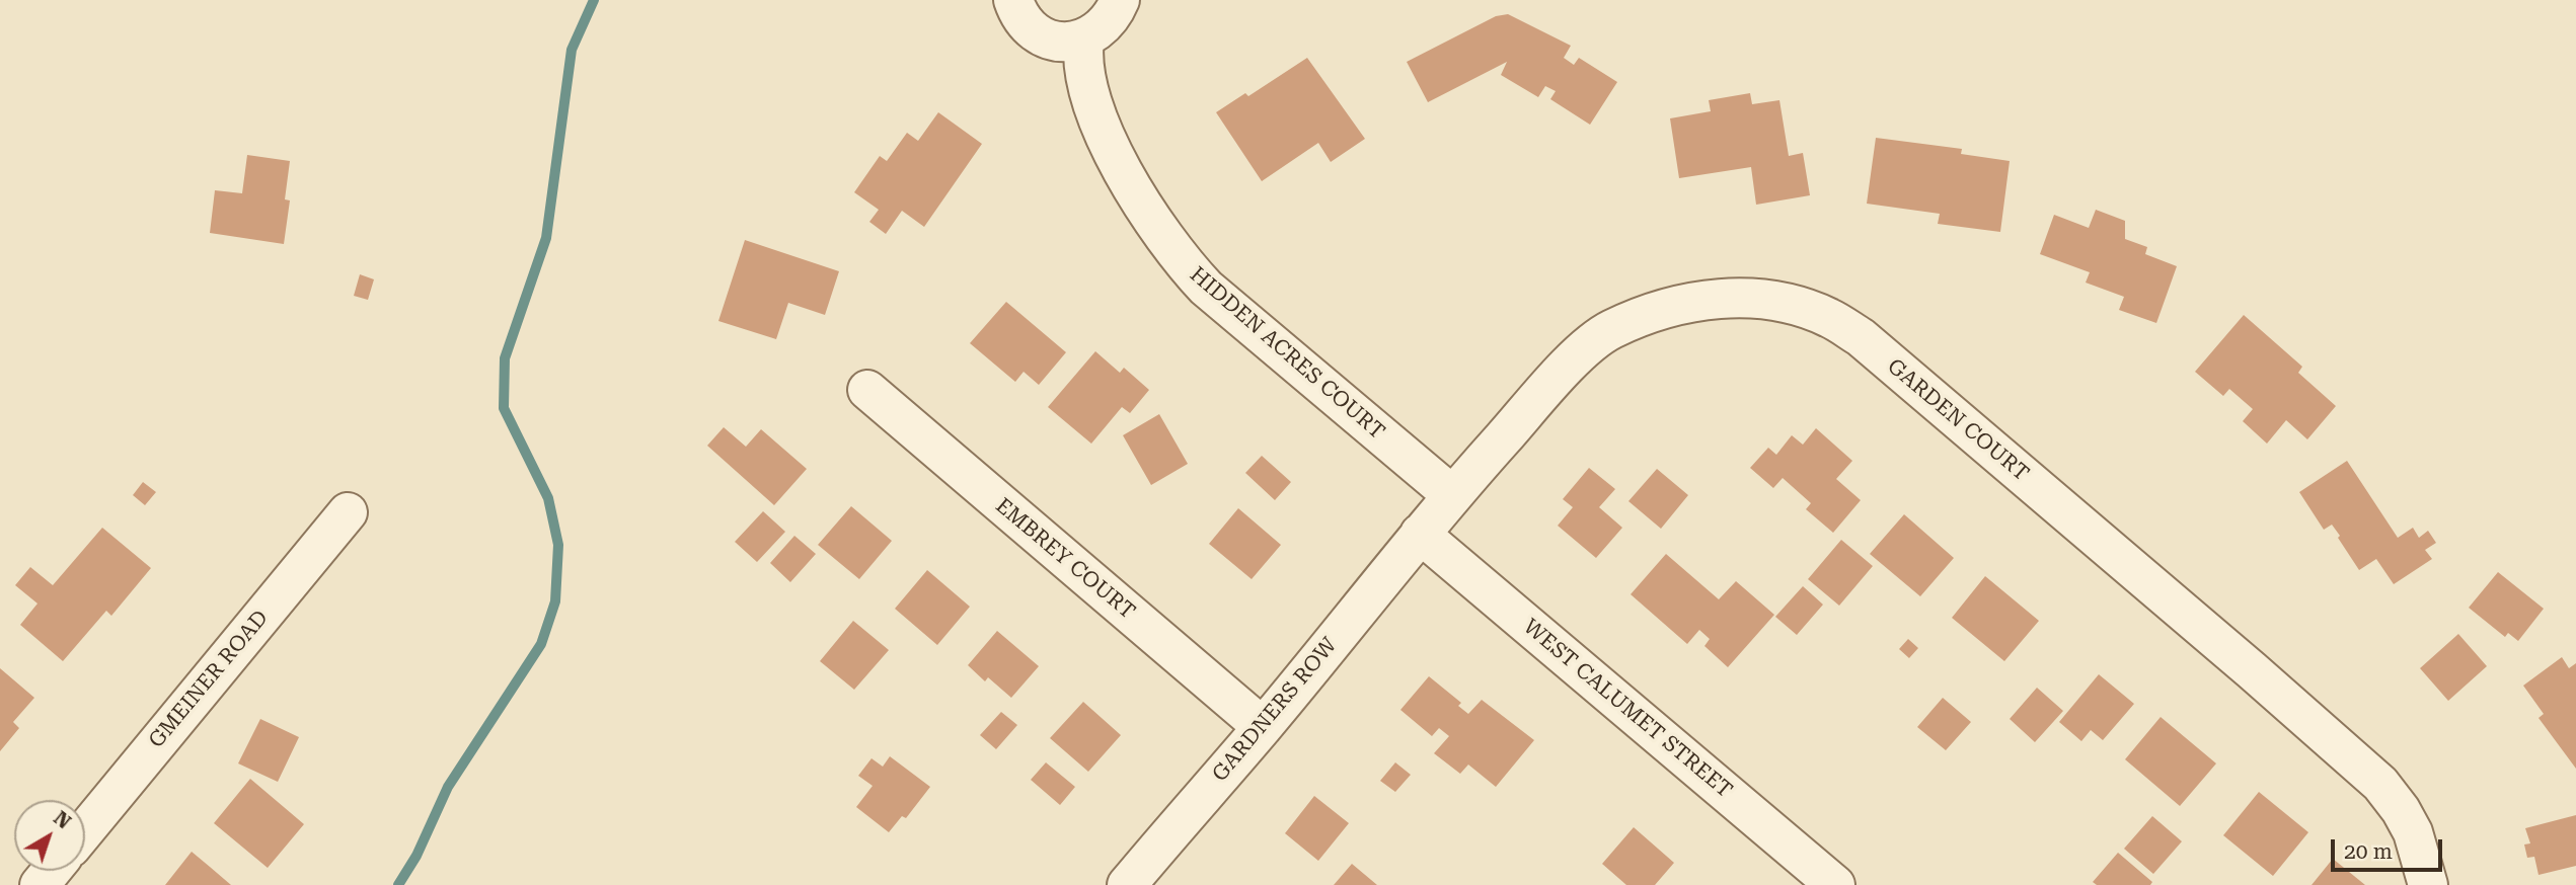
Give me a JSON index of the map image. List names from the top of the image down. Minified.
{"streets":{"street":["HIDDEN ACRES COURT","GARDEN COURT","EMBREY COURT","GMEINER ROAD","WEST CALUMET STREET","GARDNERS ROW"]},"crossings":[["HIDDEN ACRES COURT","GARDEN COURT"],["GARDEN COURT","WEST CALUMET STREET"],["GARDEN COURT","GARDNERS ROW"],["EMBREY COURT","GARDNERS ROW"],["WEST CALUMET STREET","GARDNERS ROW"]],"scale_bar":"20 m","north":"top right"}
